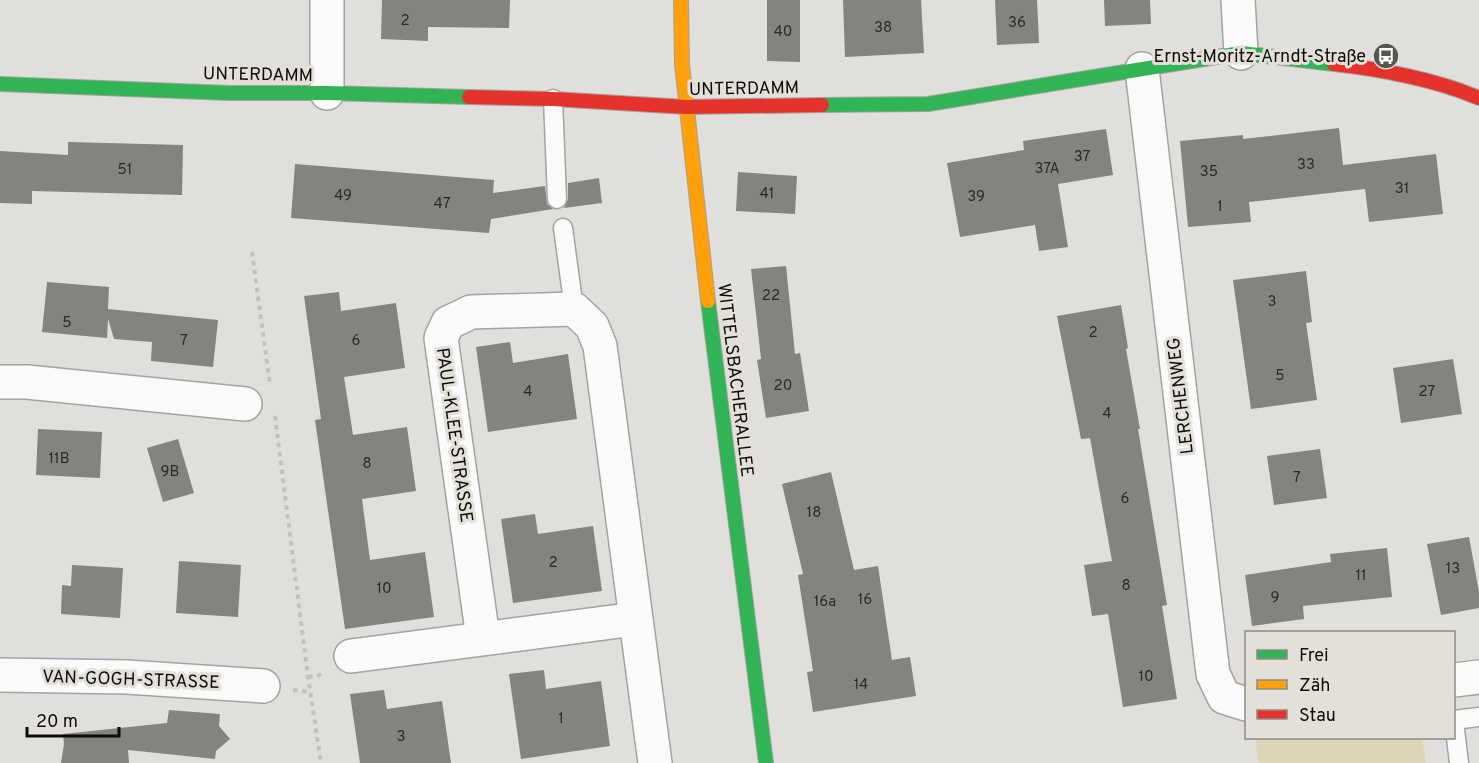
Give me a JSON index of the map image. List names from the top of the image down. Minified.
{"streets":{"street":["UNTERDAMM","WITTELSBACHERALLEE","LERCHENWEG","PAUL-KLEE-STRASSE","VAN-GOGH-STRASSE"]},"crossings":[["UNTERDAMM","WITTELSBACHERALLEE"],["UNTERDAMM","LERCHENWEG"]],"places":{"bus stop":["Ernst-Moritz-Arndt-Straße"]},"house_numbers":["2","36","38","40","37","33","37A","51","35","31","41","49","39","47","1","22","3","5","2","7","6","5","20","4","27","4","11B","8","9B","7","6","18","2","13","11","8","10","9","16","16a","10","14","1","3"],"legend":["Frei","Zäh","Stau"],"scale_bar":"20 m"}
